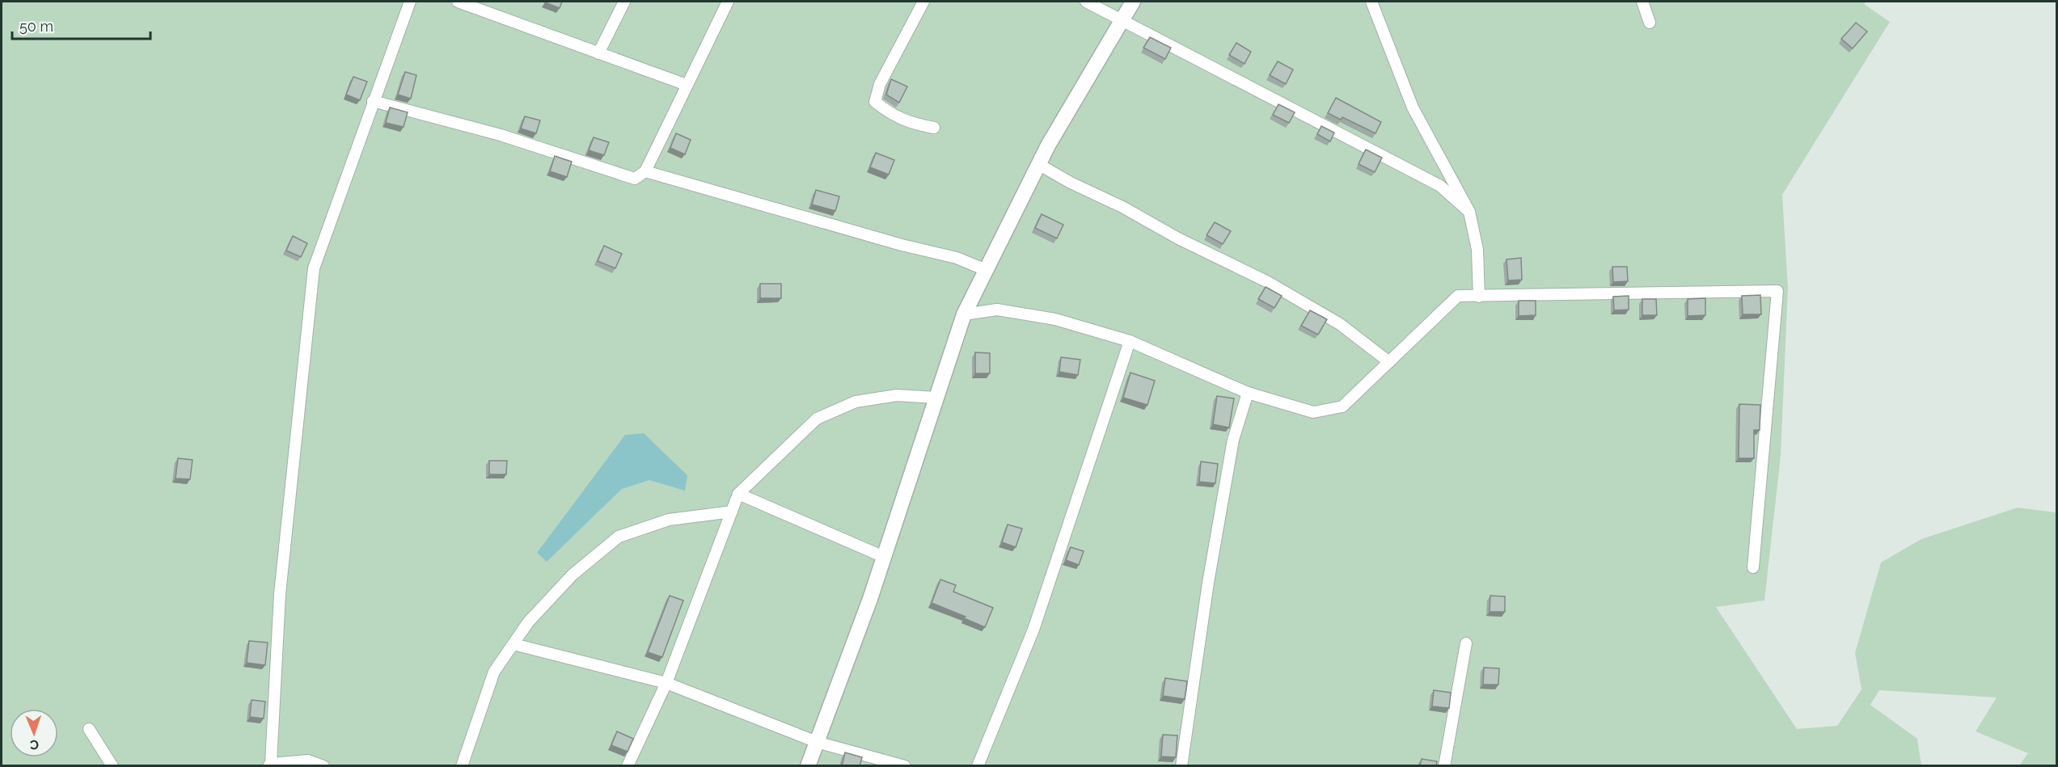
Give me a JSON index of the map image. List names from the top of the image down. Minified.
{"scale_bar":"50 m","north":"bottom"}
